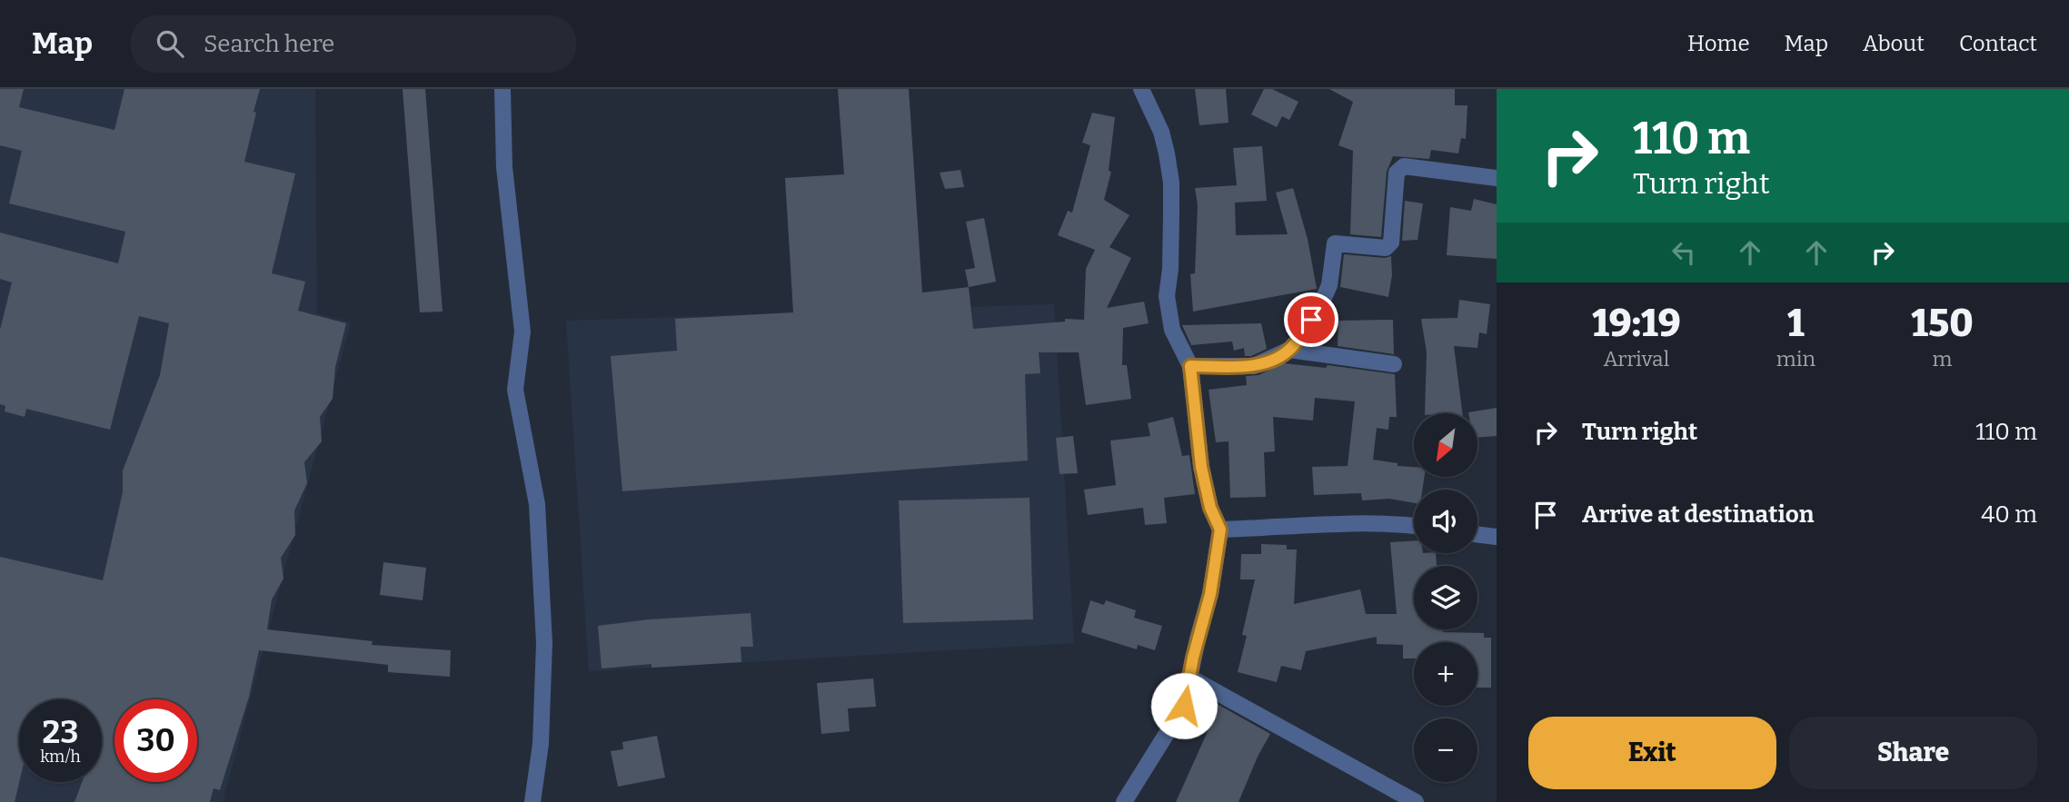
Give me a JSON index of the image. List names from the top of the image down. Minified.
{"north":"bottom left","page":{"header":"Map","search":"Search here","nav":["Home","Map","About","Contact"],"turn":["110 m","Turn right"],"eta":["19:19","Arrival","1","min","150","m"],"list":[{"name":"Turn right","value":"110 m"},{"name":"Arrive at destination","value":"40 m"}],"map_buttons":["+","−"],"speed":"23 km/h","limit":"30","buttons":["Exit","Share"]}}
